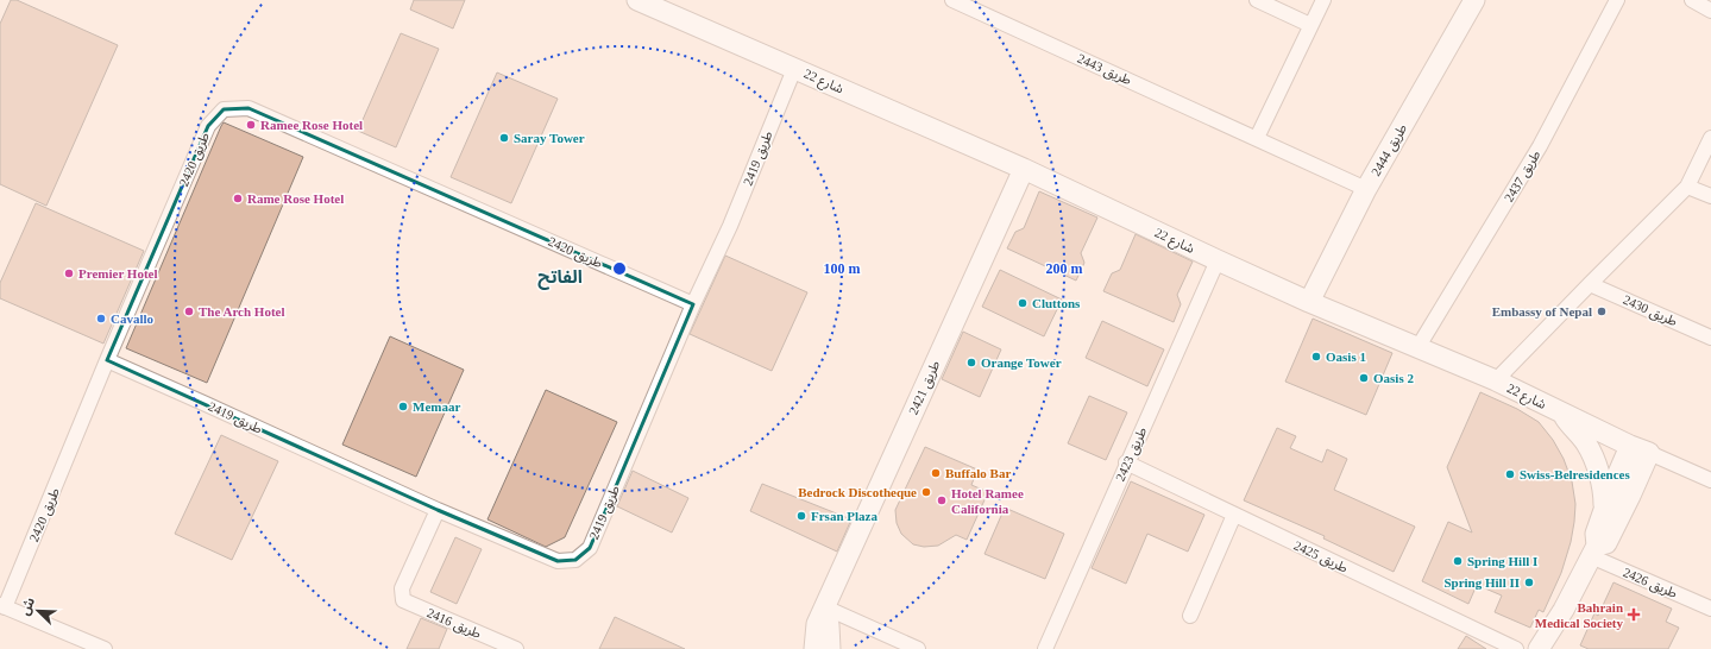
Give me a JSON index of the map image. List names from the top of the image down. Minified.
{"streets":{"street":["طريق 2443","شارع 22","طريق 2444","طريق 2419","طريق 2420","طريق 2437","طريق 2430","طريق 2421","طريق 2423","طريق 2425","طريق 2426","طريق 2416"]},"crossings":[["طريق 2443","طريق 2444"],["شارع 22","طريق 2444"],["شارع 22","طريق 2419"],["شارع 22","طريق 2437"],["شارع 22","طريق 2421"],["شارع 22","طريق 2423"],["طريق 2419","طريق 2420"],["طريق 2419","طريق 2416"],["طريق 2423","طريق 2425"]],"districts":["الفاتح"],"places":{"other":["Ramee Rose Hotel","Saray Tower","Rame Rose Hotel","Premier Hotel","Cluttons","The Arch Hotel","Embassy of Nepal","Cavallo","Oasis 1","Orange Tower","Oasis 2","Memaar","Buffalo Bar","Swiss-Belresidences","Bedrock Discotheque","Hotel Ramee California","Frsan Plaza","Spring Hill I","Spring Hill II"],"health":["Bahrain Medical Society"]},"north":"top left","rings":["100 m","200 m"]}
